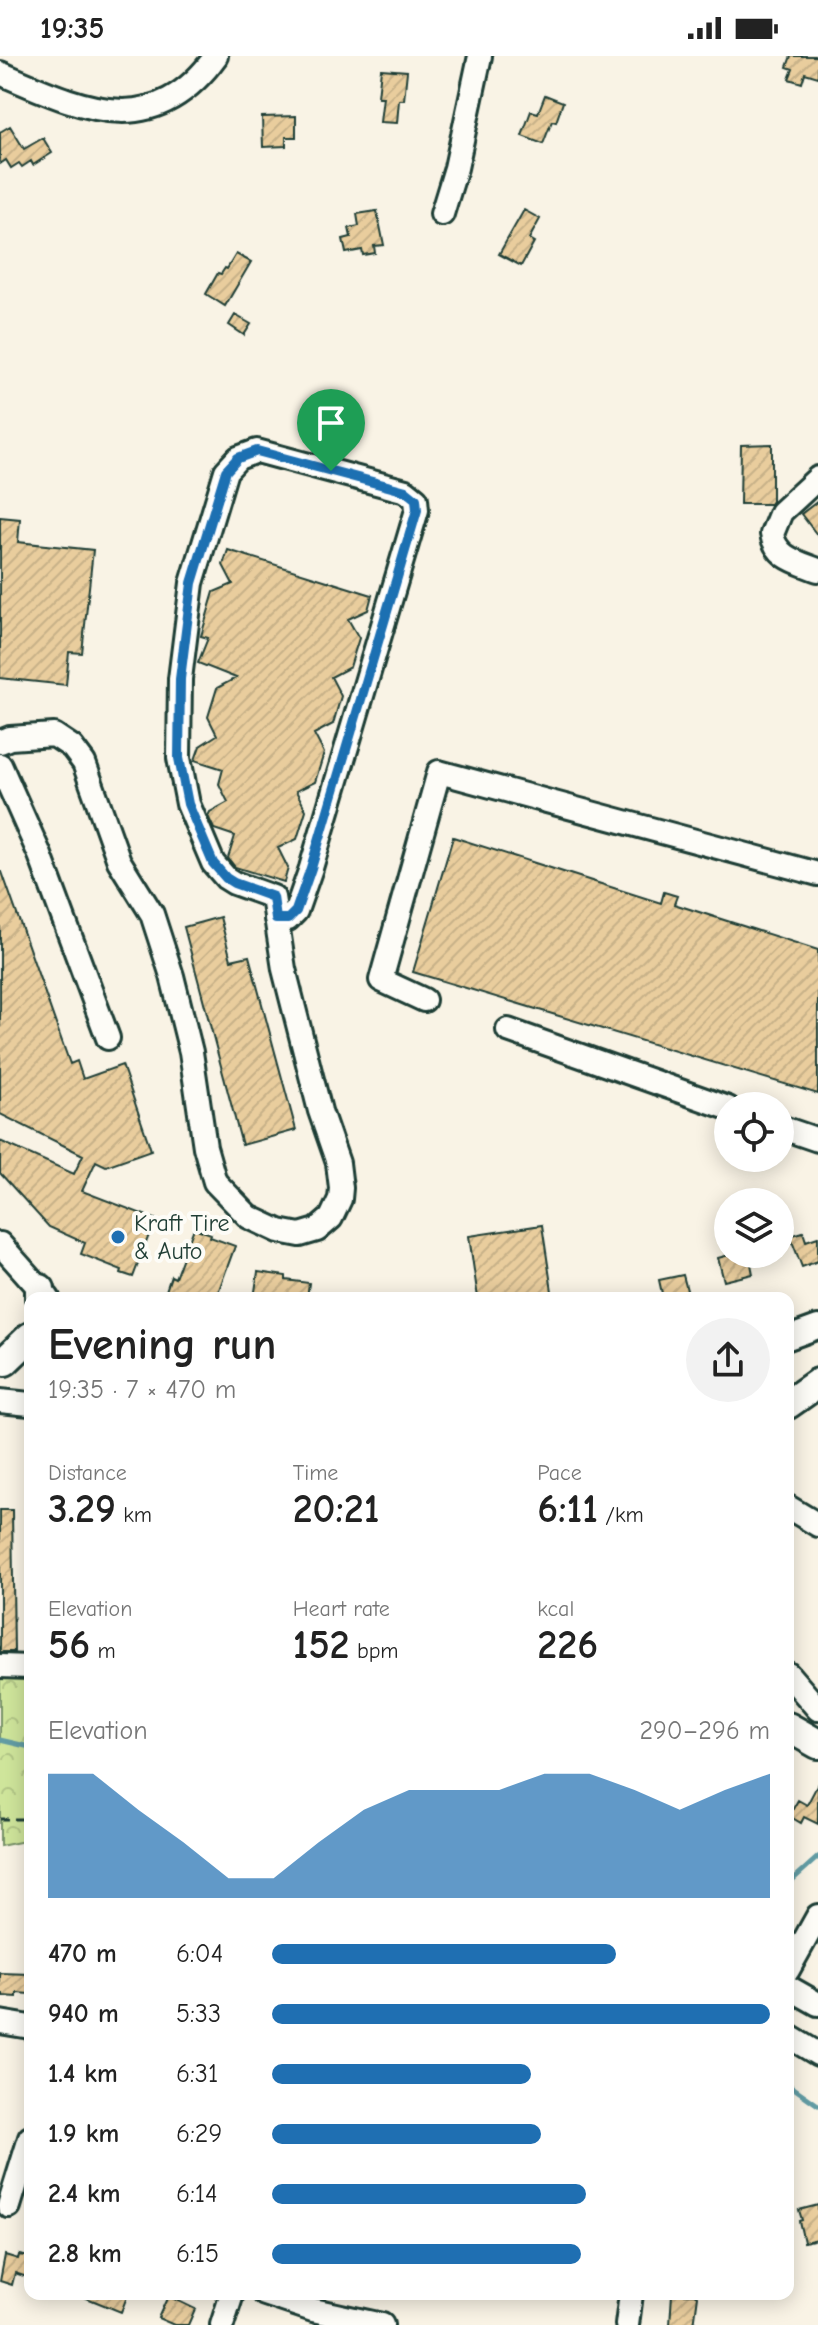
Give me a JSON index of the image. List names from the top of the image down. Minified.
{"places":["Kraft Tire & Auto"],"page":{"status":"19:35","heading":["Evening run","19:35 · 7 × 470 m"],"stats":[["Distance","3.29 km"],["Time","20:21"],["Pace","6:11 /km"],["Elevation","56 m"],["Heart rate","152 bpm"],["kcal","226"]],"chart":["Elevation","290–296 m"],"list":[{"name":"470 m","note":"6:04"},{"name":"940 m","note":"5:33"},{"name":"1.4 km","note":"6:31"},{"name":"1.9 km","note":"6:29"},{"name":"2.4 km","note":"6:14"},{"name":"2.8 km","note":"6:15"}]}}
